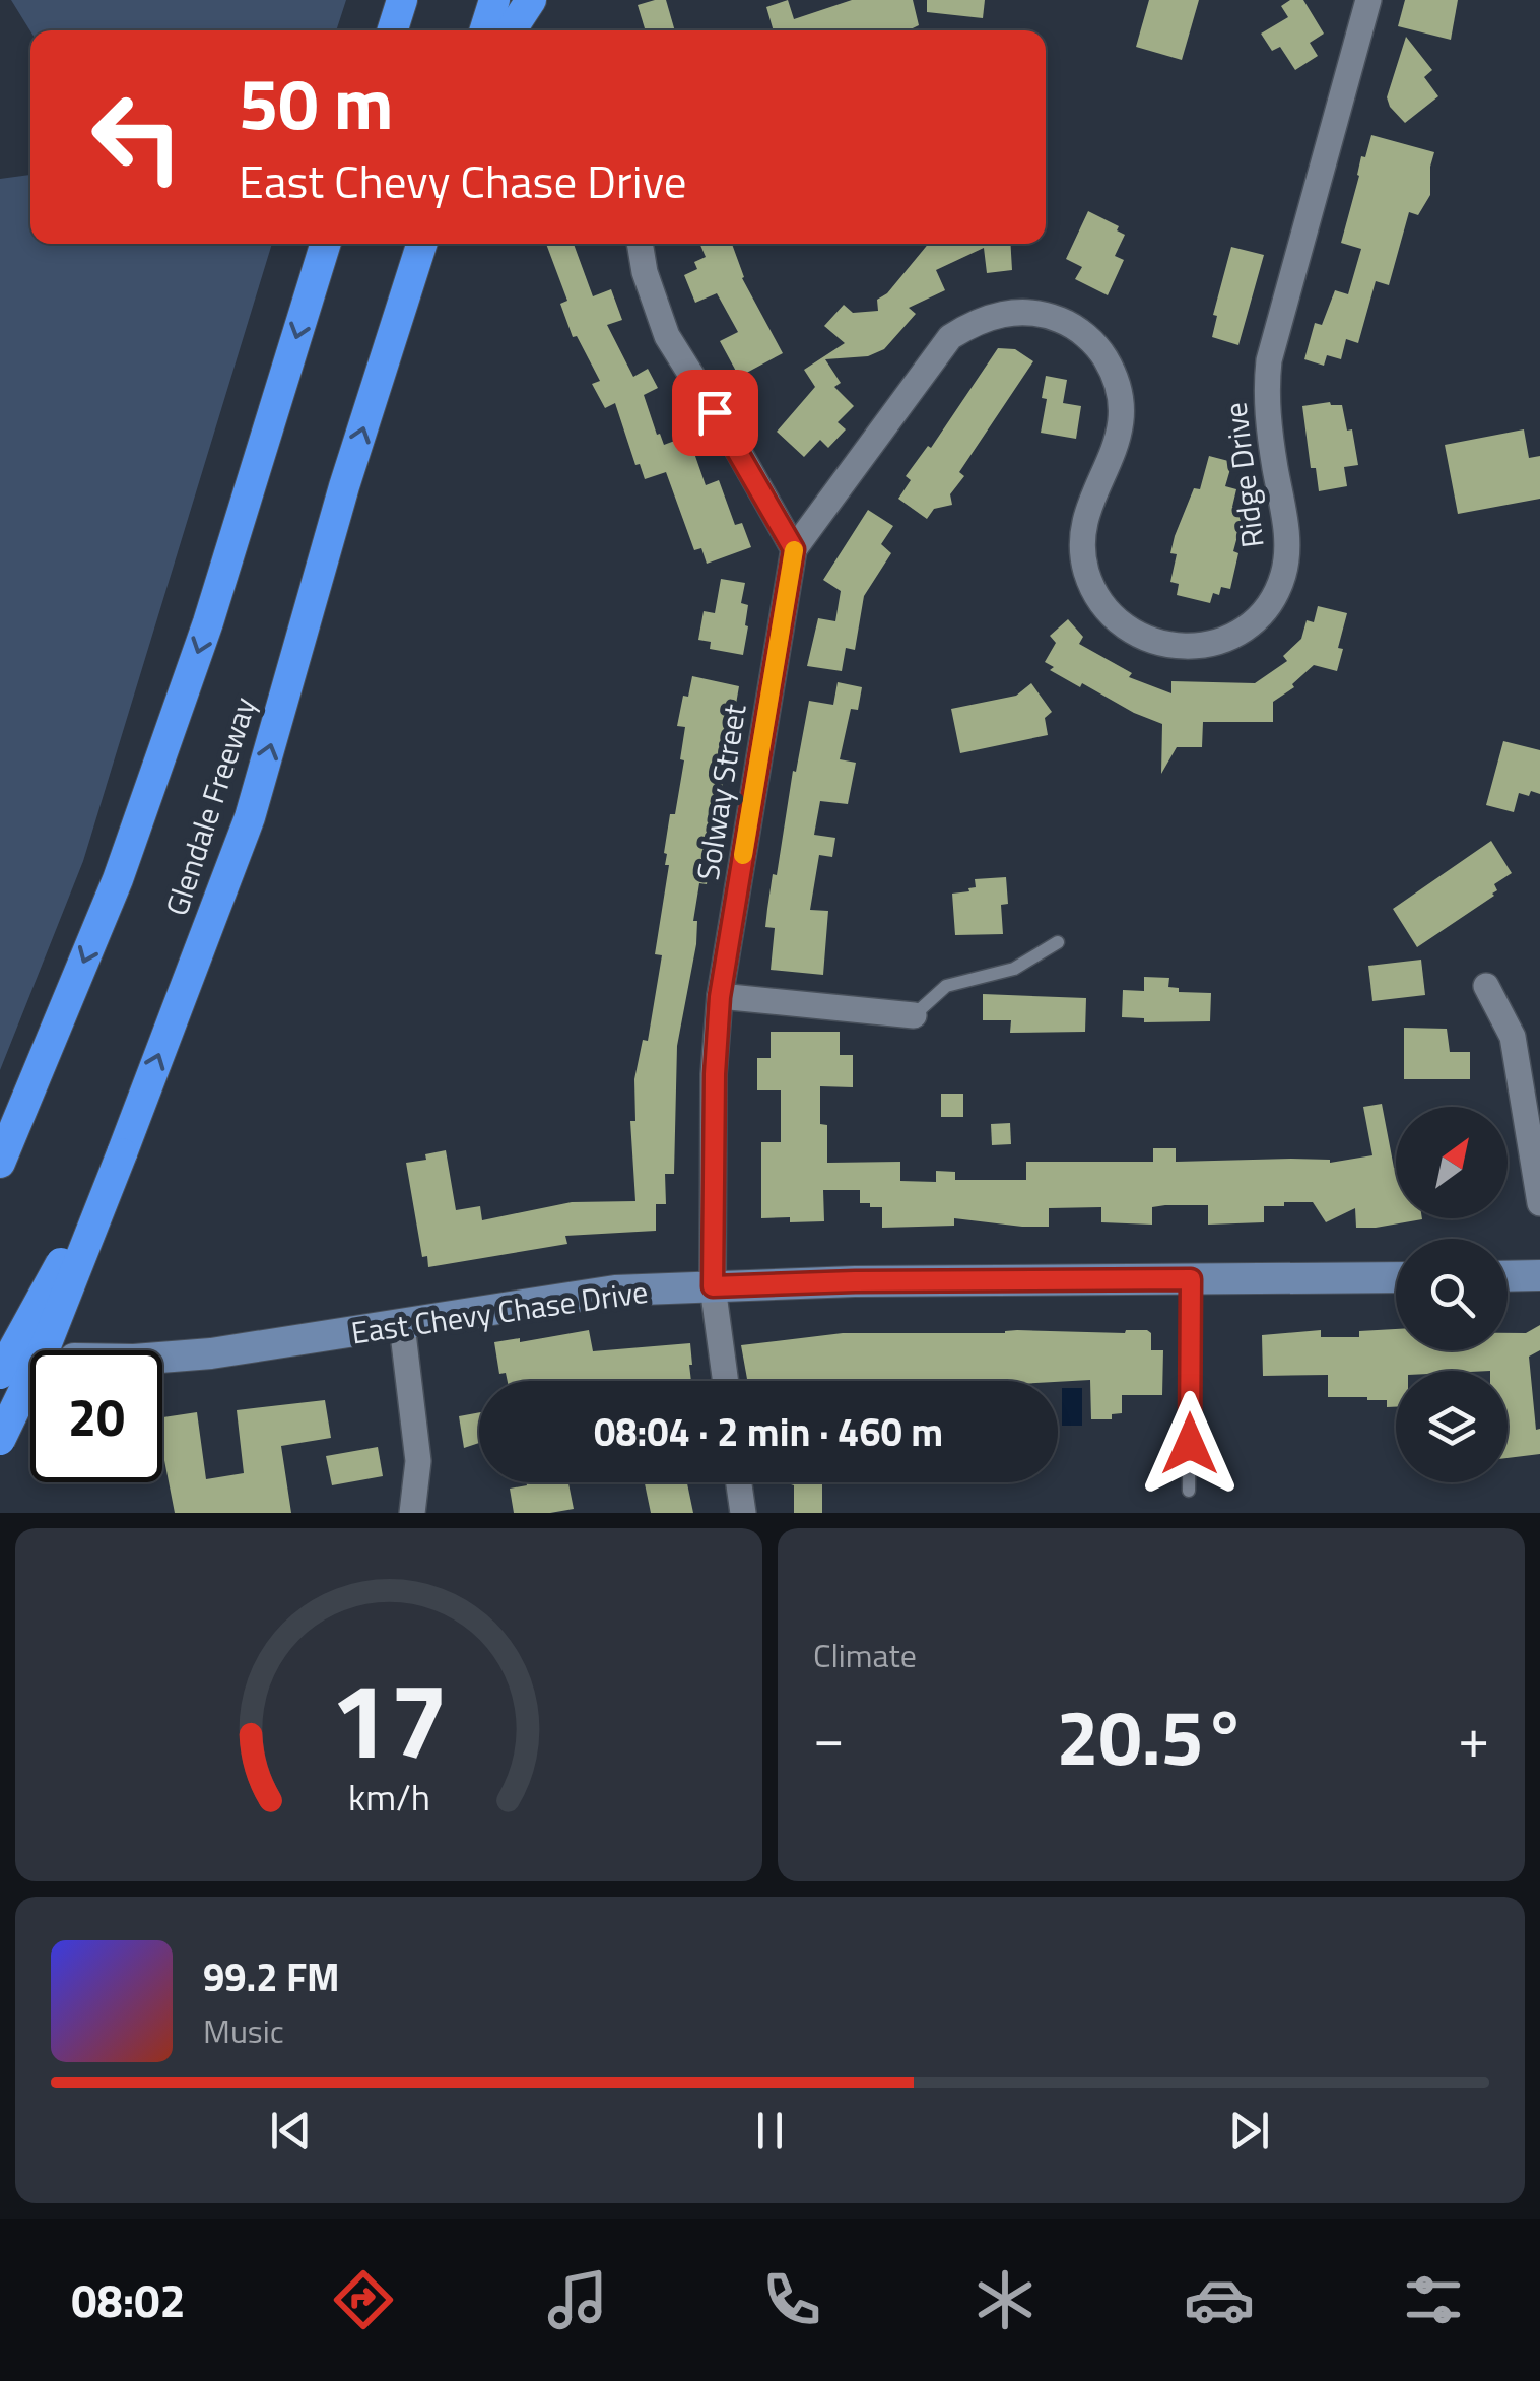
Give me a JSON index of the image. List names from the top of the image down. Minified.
{"streets":{"highway":["Glendale Freeway"],"main road":["East Chevy Chase Drive"],"street":["Ridge Drive","Solway Street"]},"crossings":[["Ridge Drive","Solway Street"],["Solway Street","East Chevy Chase Drive"]],"north":"top right","page":{"turn":["50 m","East Chevy Chase Drive"],"limit":"20","trip":"08:04 · 2 min · 460 m","tile":"Climate","heat":["−","20.5°","+"],"song":["99.2 FM","Music"],"tabs":"08:02","gauge":["17","km/h"]}}
